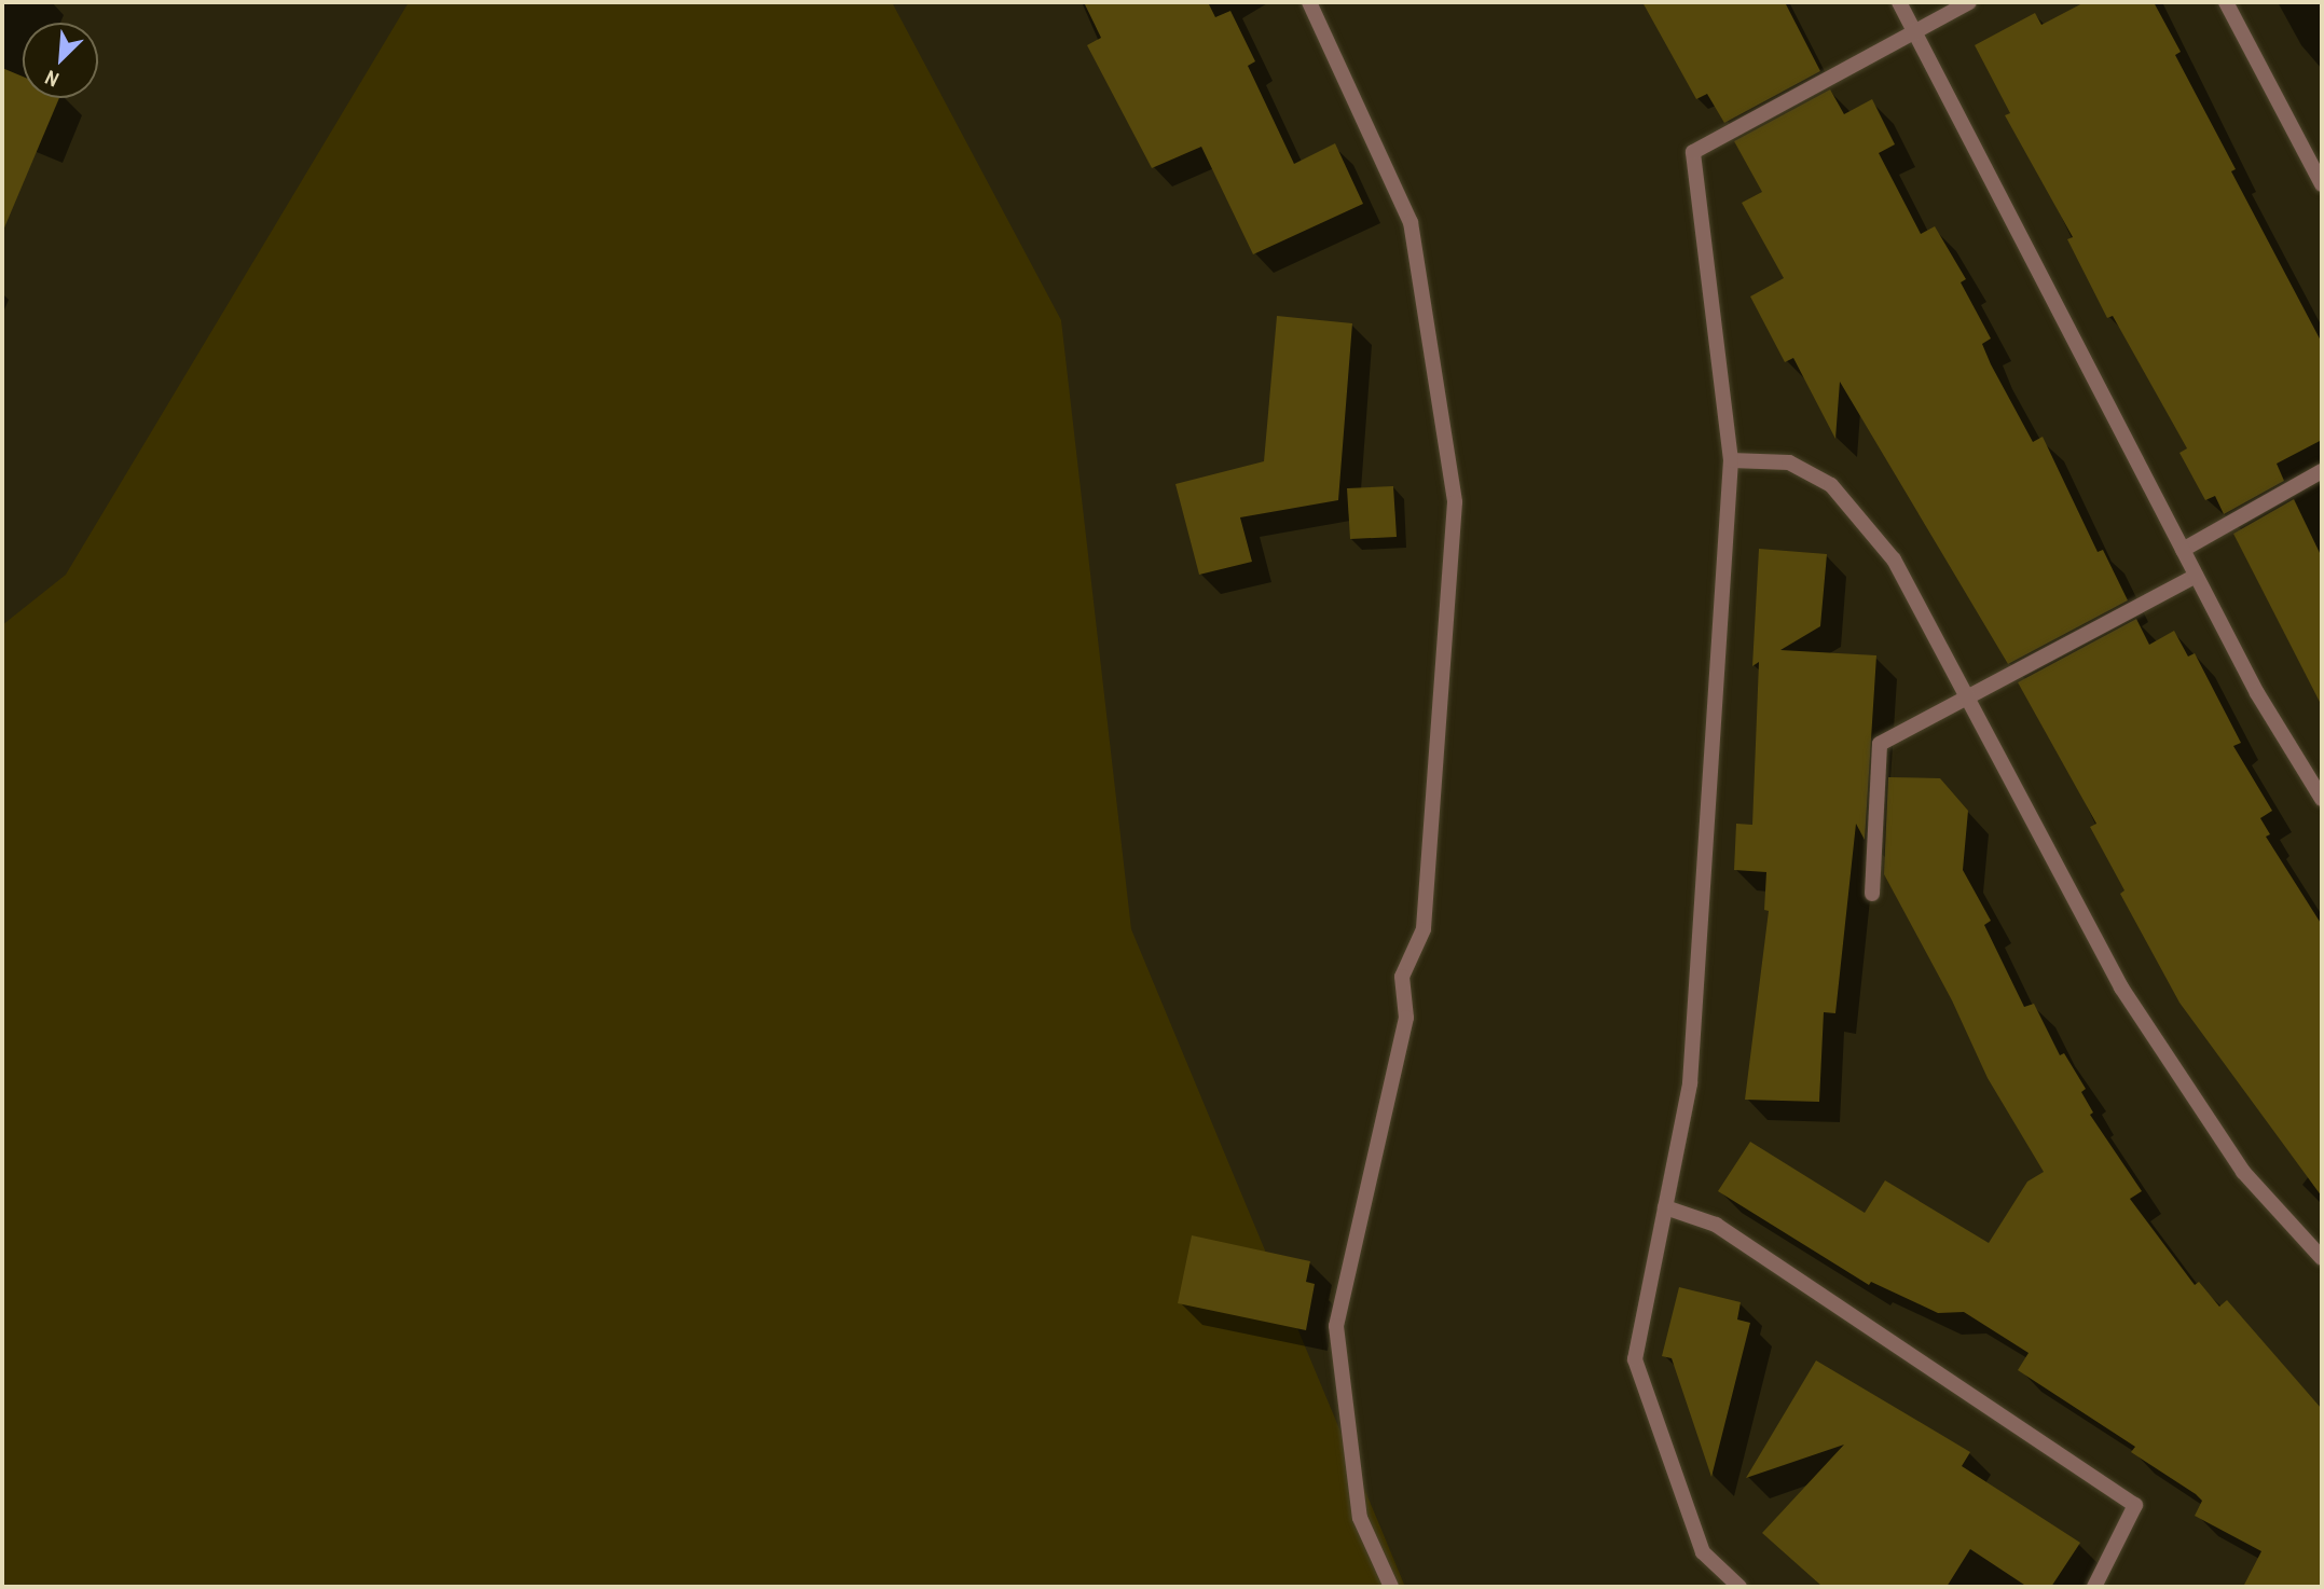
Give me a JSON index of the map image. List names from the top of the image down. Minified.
{"north":"bottom left"}
